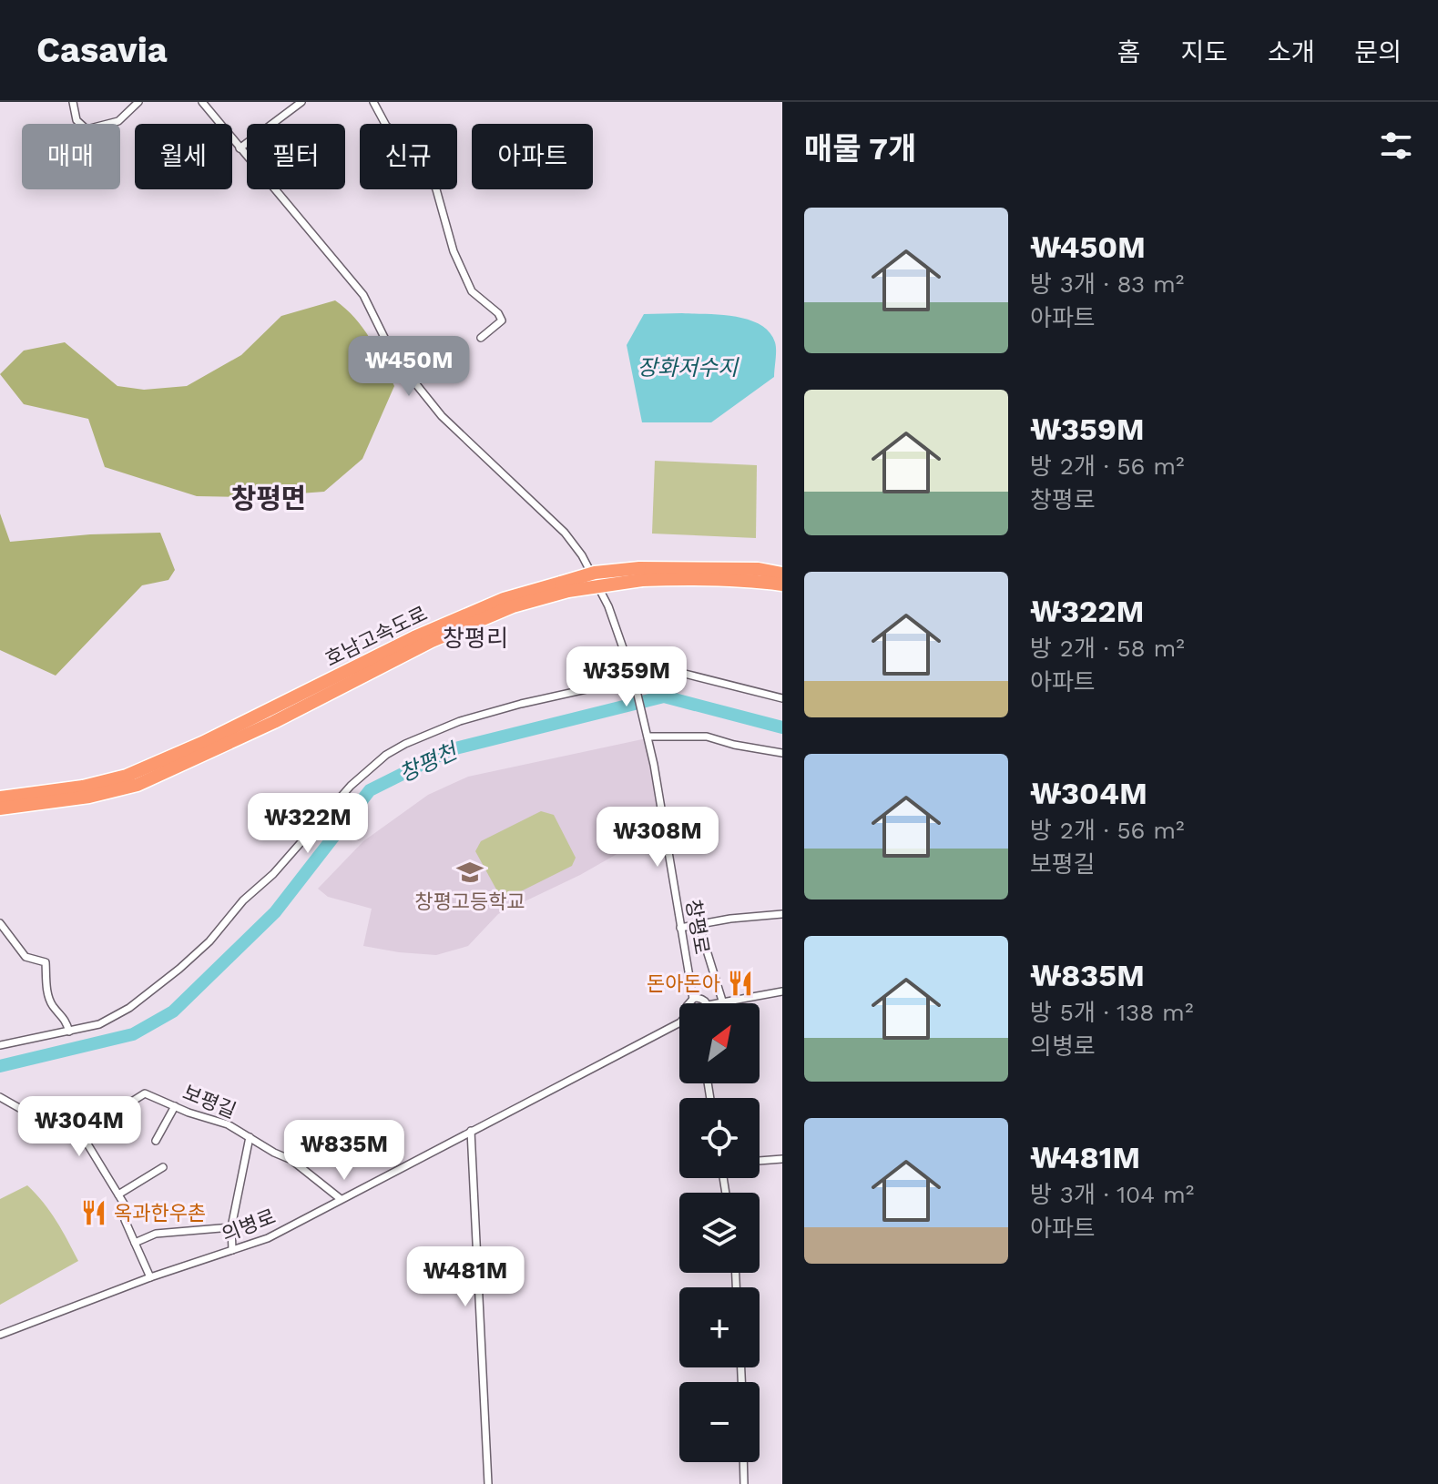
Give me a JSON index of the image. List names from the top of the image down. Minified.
{"streets":{"highway":["호남고속도로"],"street":["창평로","보평길","의병로"]},"crossings":[["보평길","의병로"]],"districts":["창평면","창평리"],"water":["장화저수지","창평천"],"places":{"school or university":["창평고등학교"],"restaurant":["돈아돈아","옥과한우촌"]},"north":"top right","page":{"header":"Casavia","nav":["홈","지도","소개","문의"],"heading":"매물 7개","chip":["매매","월세","필터","신규","아파트"],"list":[{"name":"₩450M","note":"방 3개 · 83 m² · 아파트"},{"name":"₩359M","note":"방 2개 · 56 m² · 창평로"},{"name":"₩322M","note":"방 2개 · 58 m² · 아파트"},{"name":"₩304M","note":"방 2개 · 56 m² · 보평길"},{"name":"₩835M","note":"방 5개 · 138 m² · 의병로"},{"name":"₩481M","note":"방 3개 · 104 m² · 아파트"}],"price":["₩450M","₩359M","₩322M","₩308M","₩304M","₩835M","₩481M"],"map_buttons":["+","−"]}}
